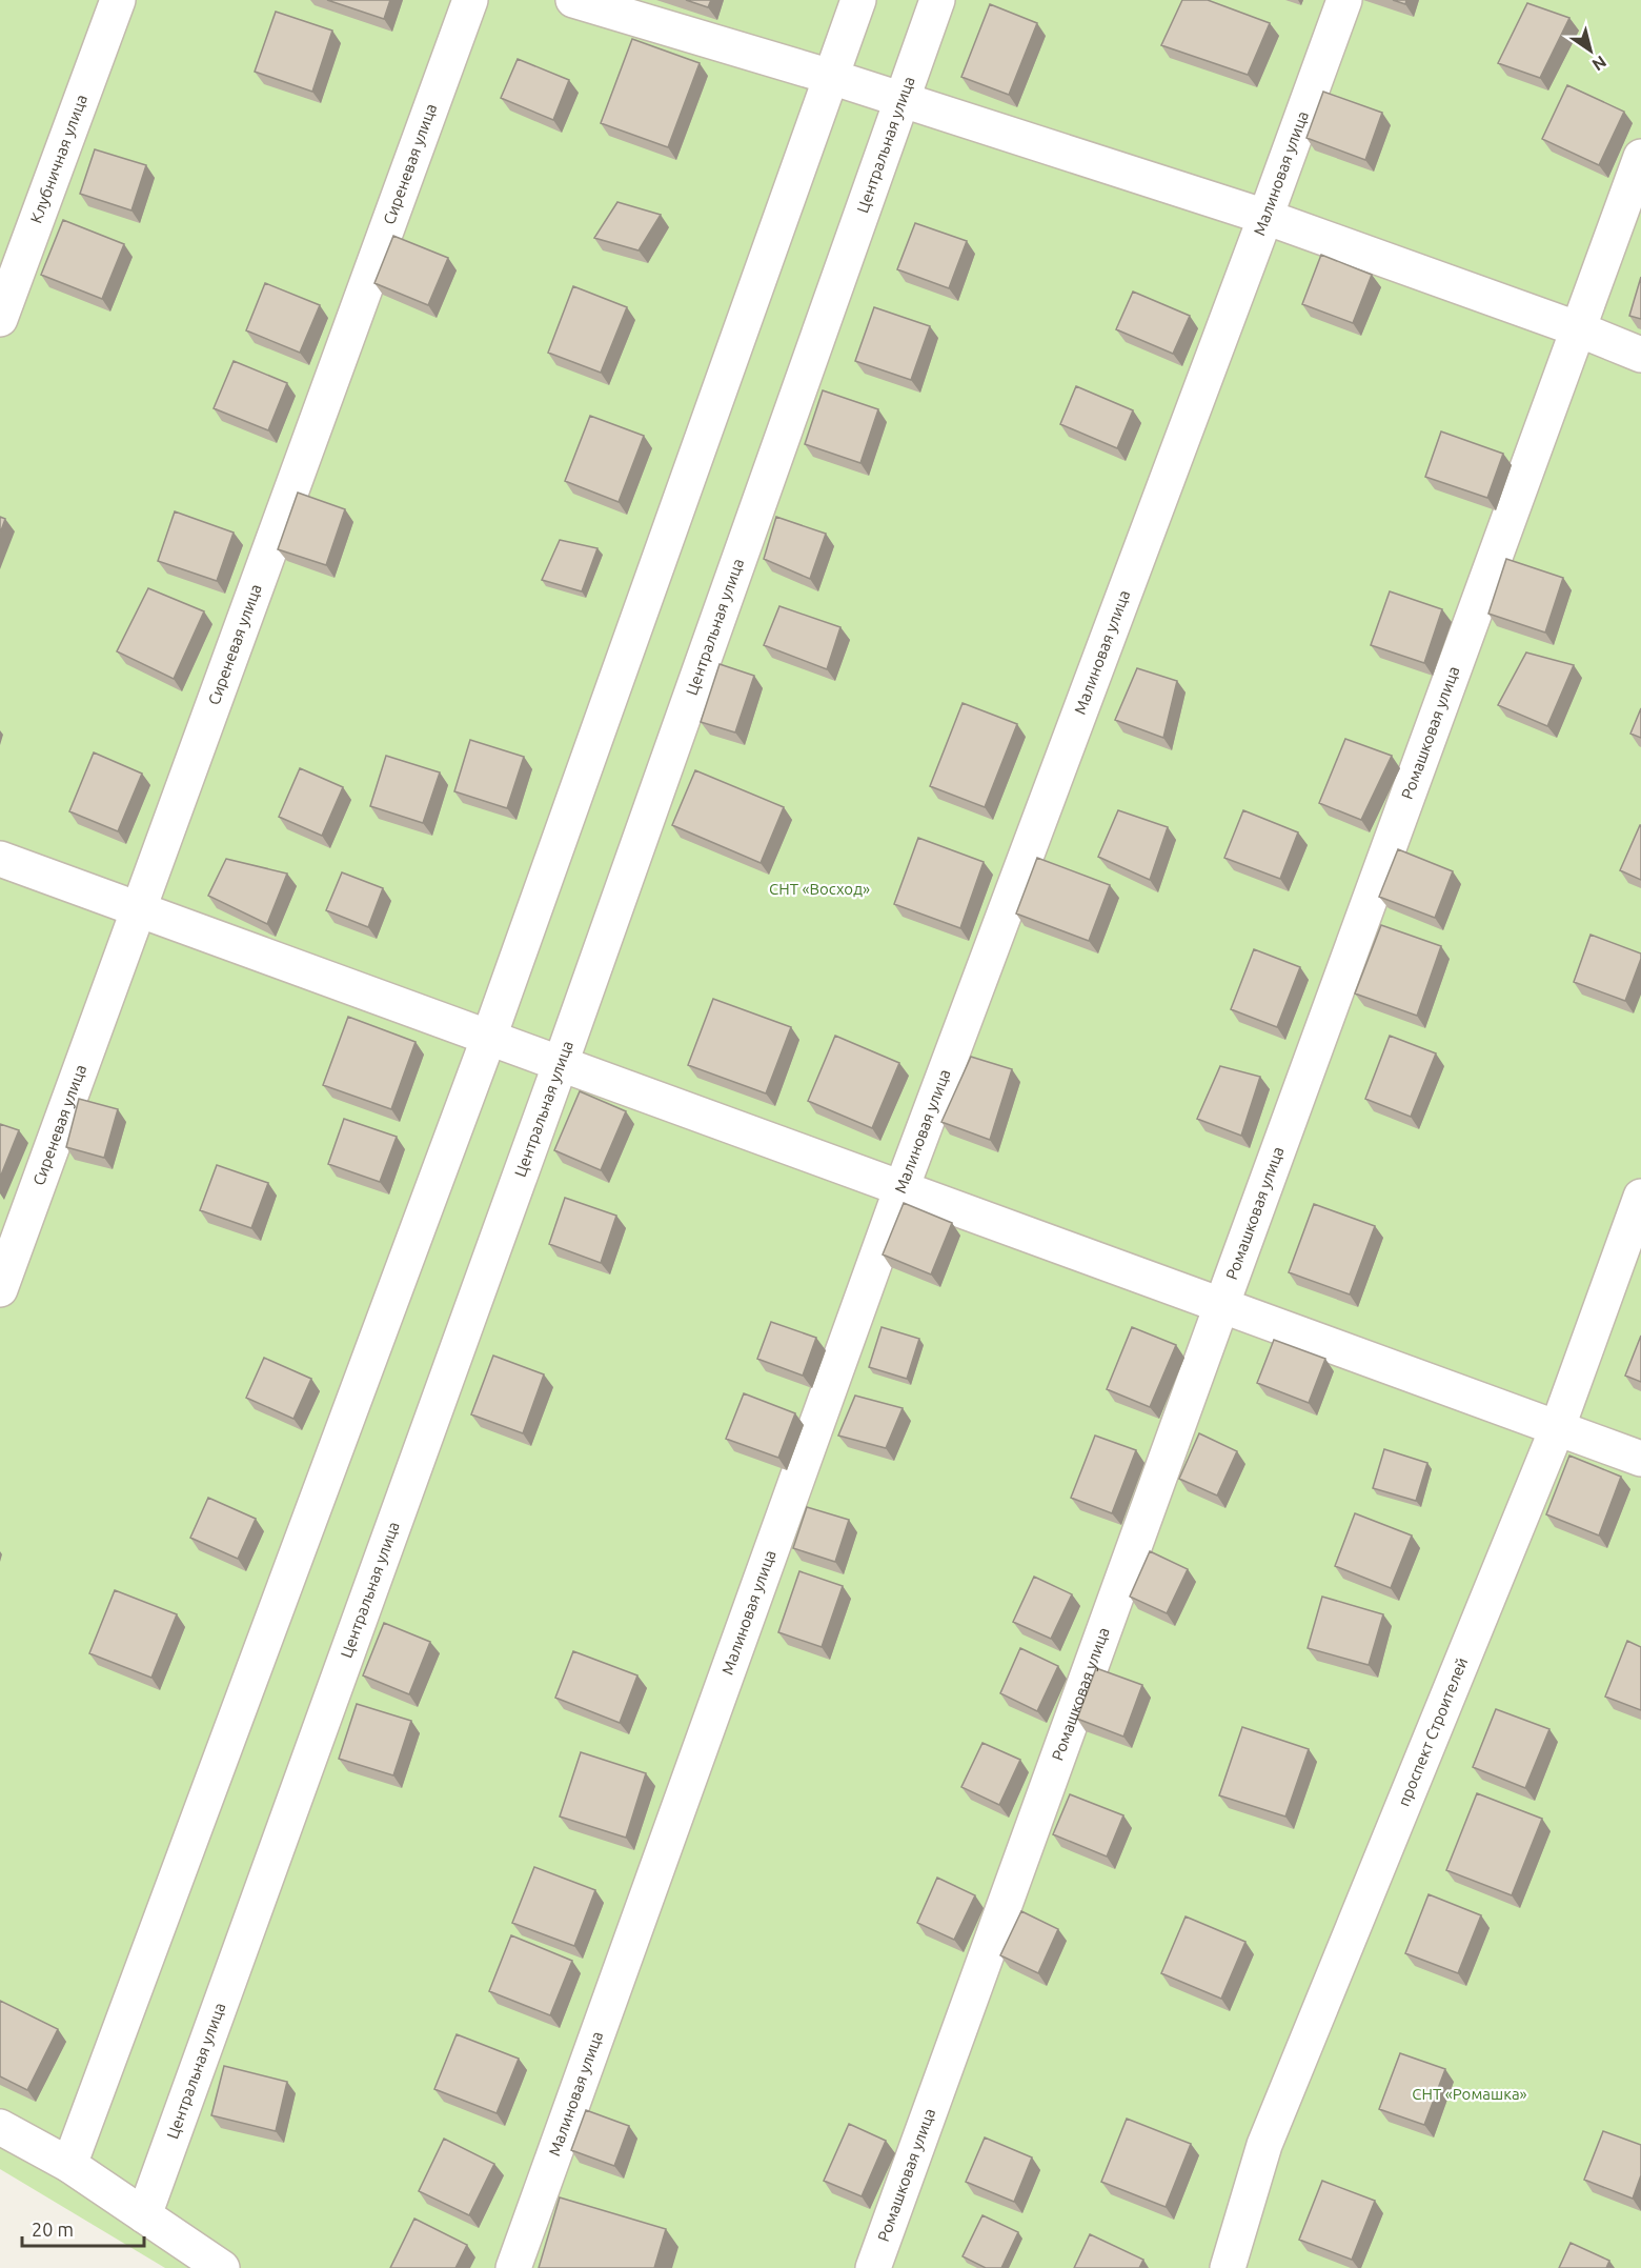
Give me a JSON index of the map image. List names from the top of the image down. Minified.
{"streets":{"street":["Центральная улица","Клубничная улица","Сиреневая улица","Малиновая улица","Ромашковая улица","проспект Строителей"]},"parks":["СНТ «Восход»","СНТ «Ромашка»"],"scale_bar":"20 m","north":"bottom right"}
